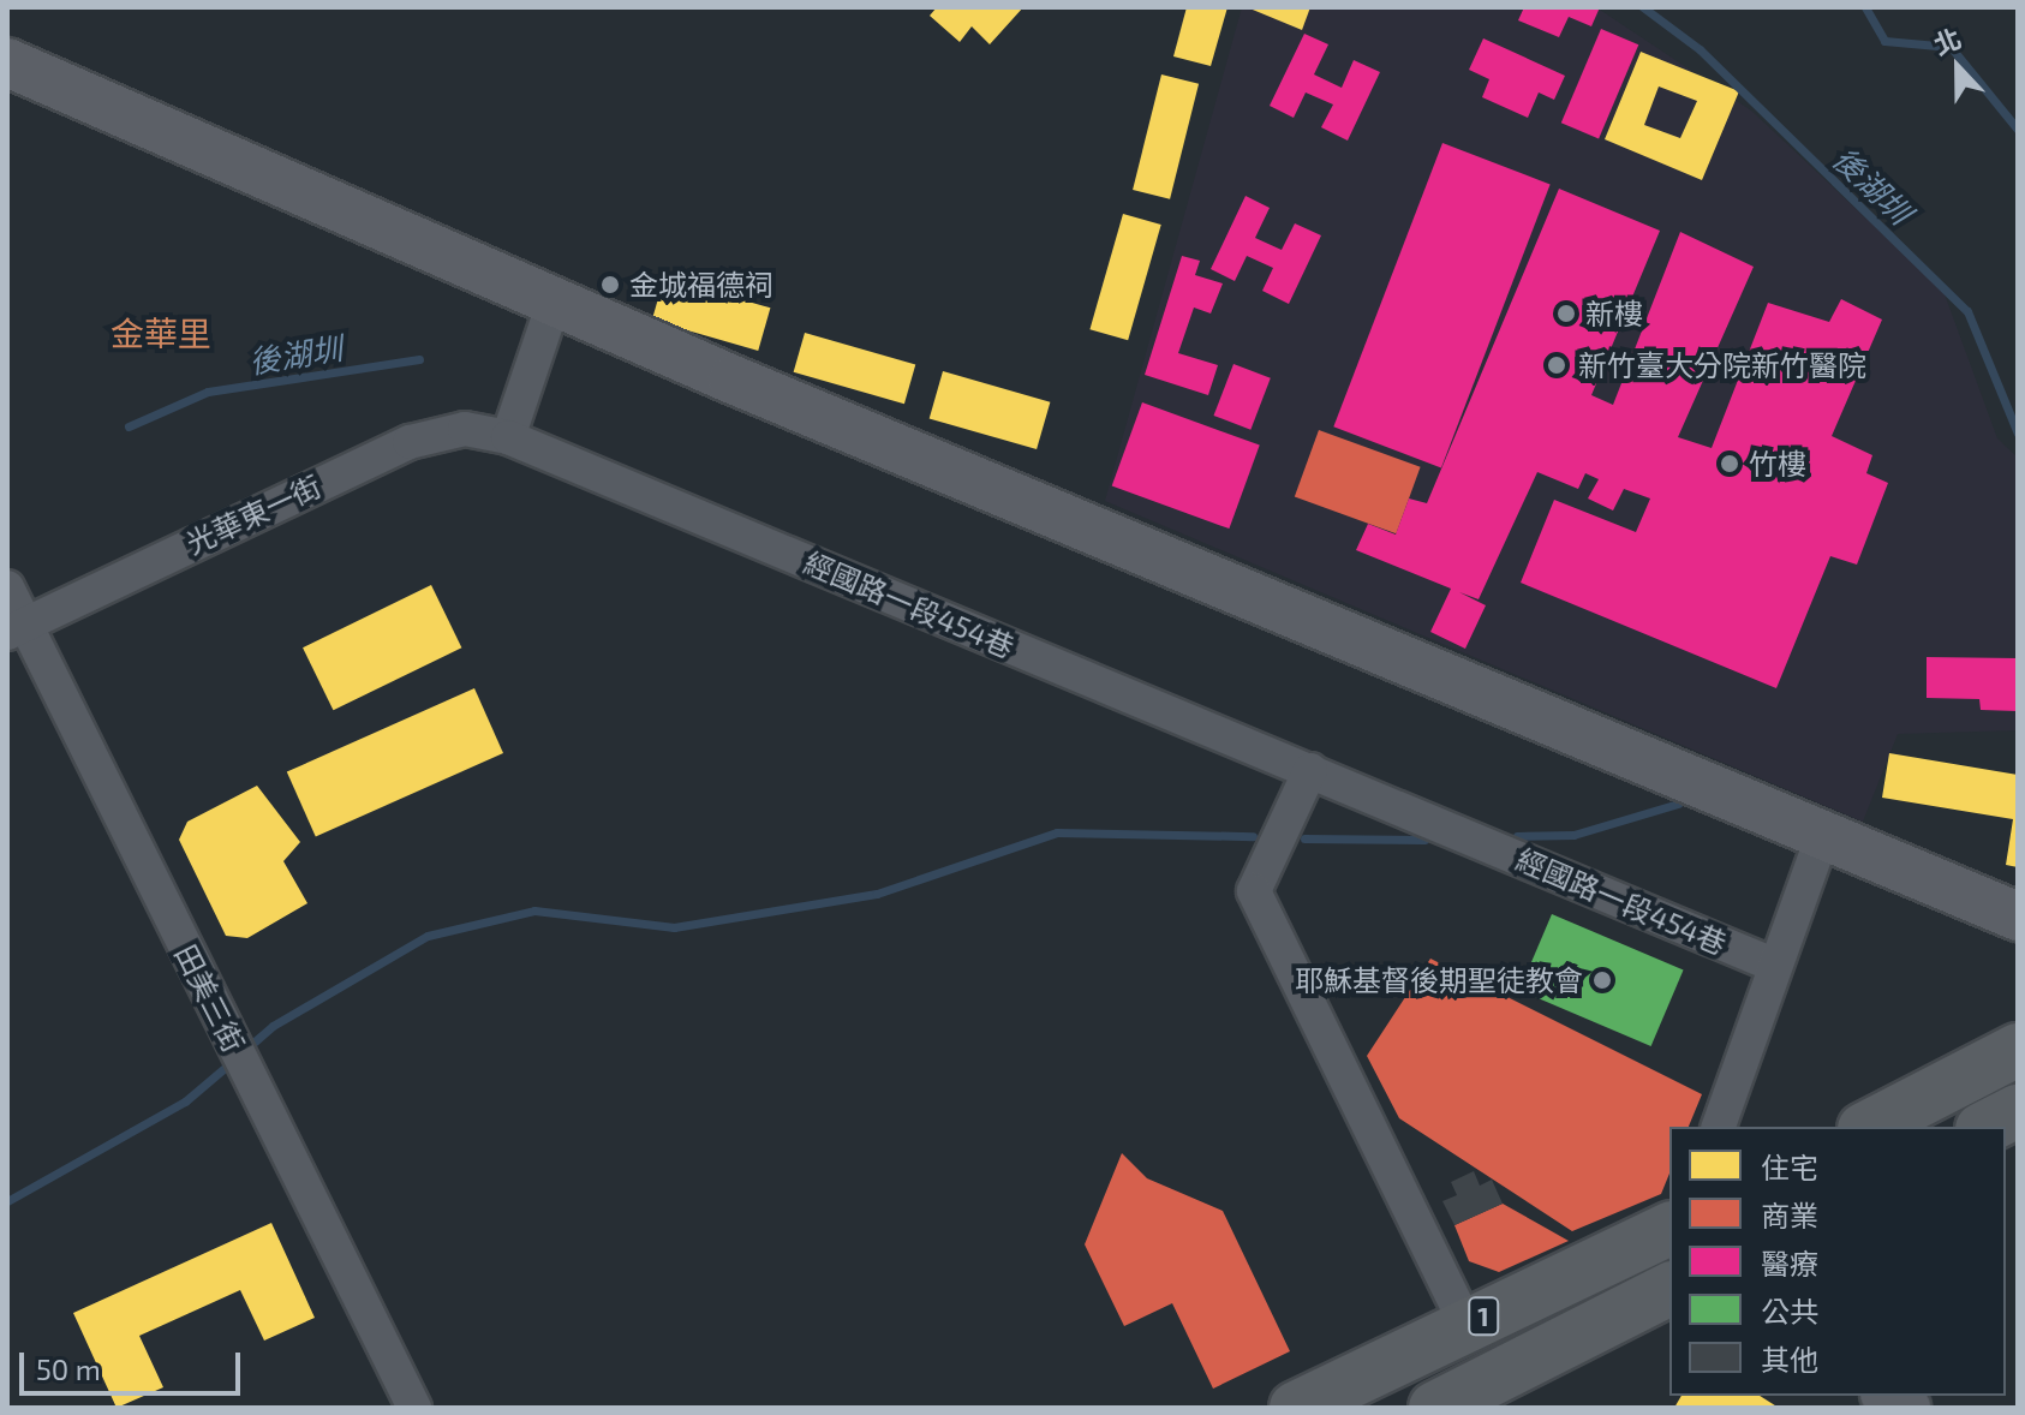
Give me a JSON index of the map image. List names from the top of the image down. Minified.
{"streets":{"main road":["1"],"street":["光華東一街","經國路一段454巷","田美三街"]},"crossings":[["光華東一街","經國路一段454巷"],["光華東一街","田美三街"]],"districts":["金華里"],"water":["後湖圳"],"places":["金城福德祠","新樓","新竹臺大分院新竹醫院","竹樓","耶穌基督後期聖徒教會"],"legend":["住宅","商業","醫療","公共","其他"],"scale_bar":"50 m","north":"top"}
